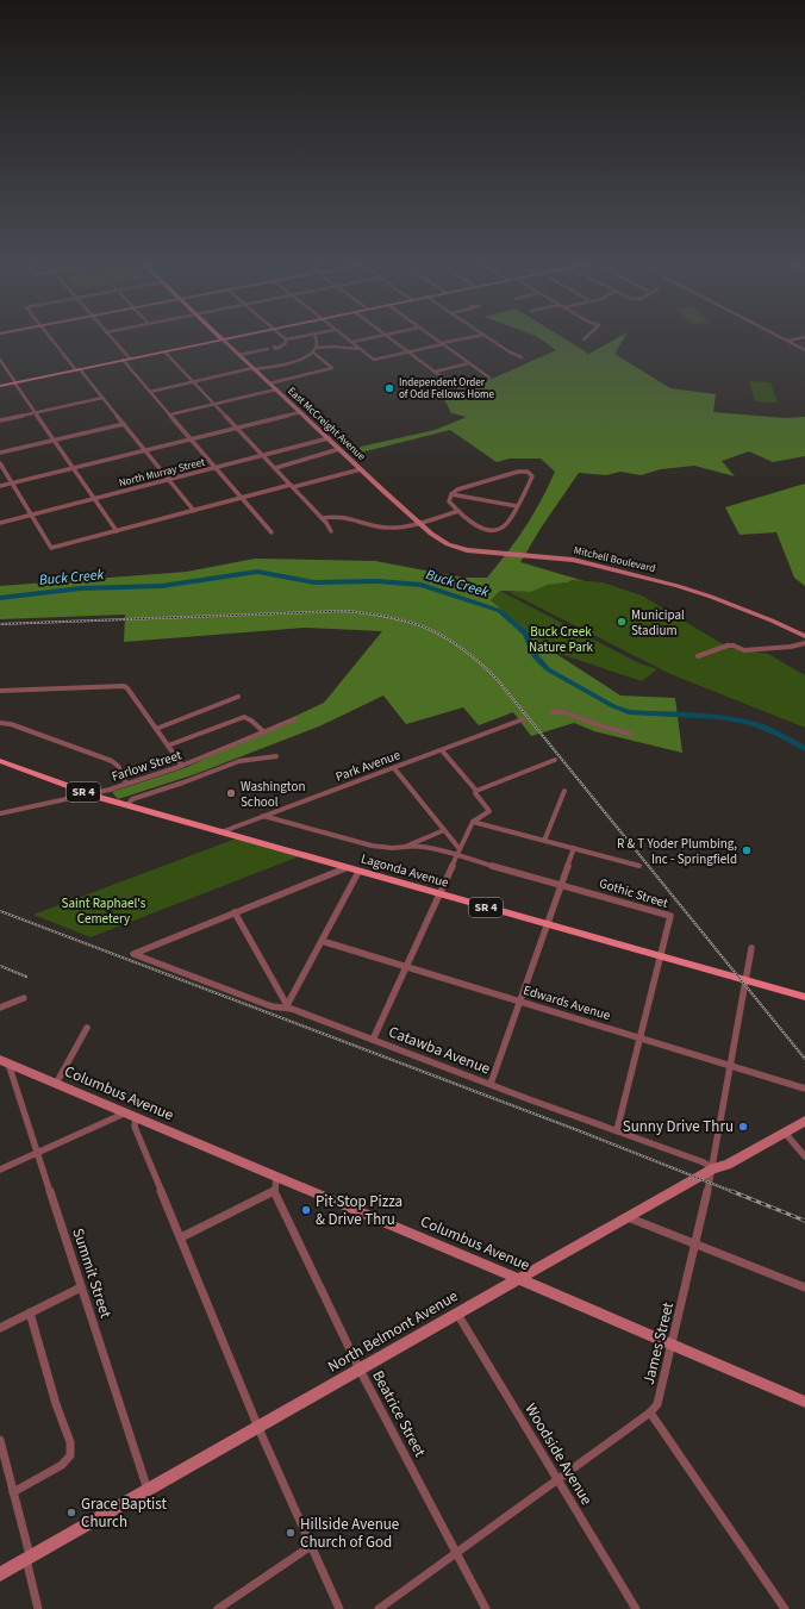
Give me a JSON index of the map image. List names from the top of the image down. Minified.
{"streets":{"main road":["SR 4","Lagonda Avenue"],"street":["East McCreight Avenue","North Murray Street","Mitchell Boulevard","Farlow Street","Park Avenue","Gothic Street","Edwards Avenue","Catawba Avenue","Columbus Avenue","Summit Street","North Belmont Avenue","James Street","Beatrice Street","Woodside Avenue"]},"crossings":[["East McCreight Avenue","North Murray Street"],["East McCreight Avenue","Mitchell Boulevard"],["Farlow Street","Lagonda Avenue"],["Park Avenue","Lagonda Avenue"],["Park Avenue","Gothic Street"],["Lagonda Avenue","Gothic Street"],["Lagonda Avenue","James Street"],["Gothic Street","Edwards Avenue"],["Gothic Street","Catawba Avenue"],["Edwards Avenue","James Street"],["Catawba Avenue","North Belmont Avenue"],["Catawba Avenue","James Street"],["Columbus Avenue","Summit Street"],["Columbus Avenue","North Belmont Avenue"],["Columbus Avenue","James Street"],["Summit Street","North Belmont Avenue"],["North Belmont Avenue","James Street"],["North Belmont Avenue","Beatrice Street"],["North Belmont Avenue","Woodside Avenue"],["James Street","Beatrice Street"],["James Street","Woodside Avenue"]],"water":["Buck Creek"],"parks":["Buck Creek Nature Park","Saint Raphael's Cemetery"],"places":["Independent Order of Odd Fellows Home","Municipal Stadium","Washington School","R & T Yoder Plumbing, Inc - Springfield","Sunny Drive Thru","Pit Stop Pizza & Drive Thru","Grace Baptist Church","Hillside Avenue Church of God"]}
